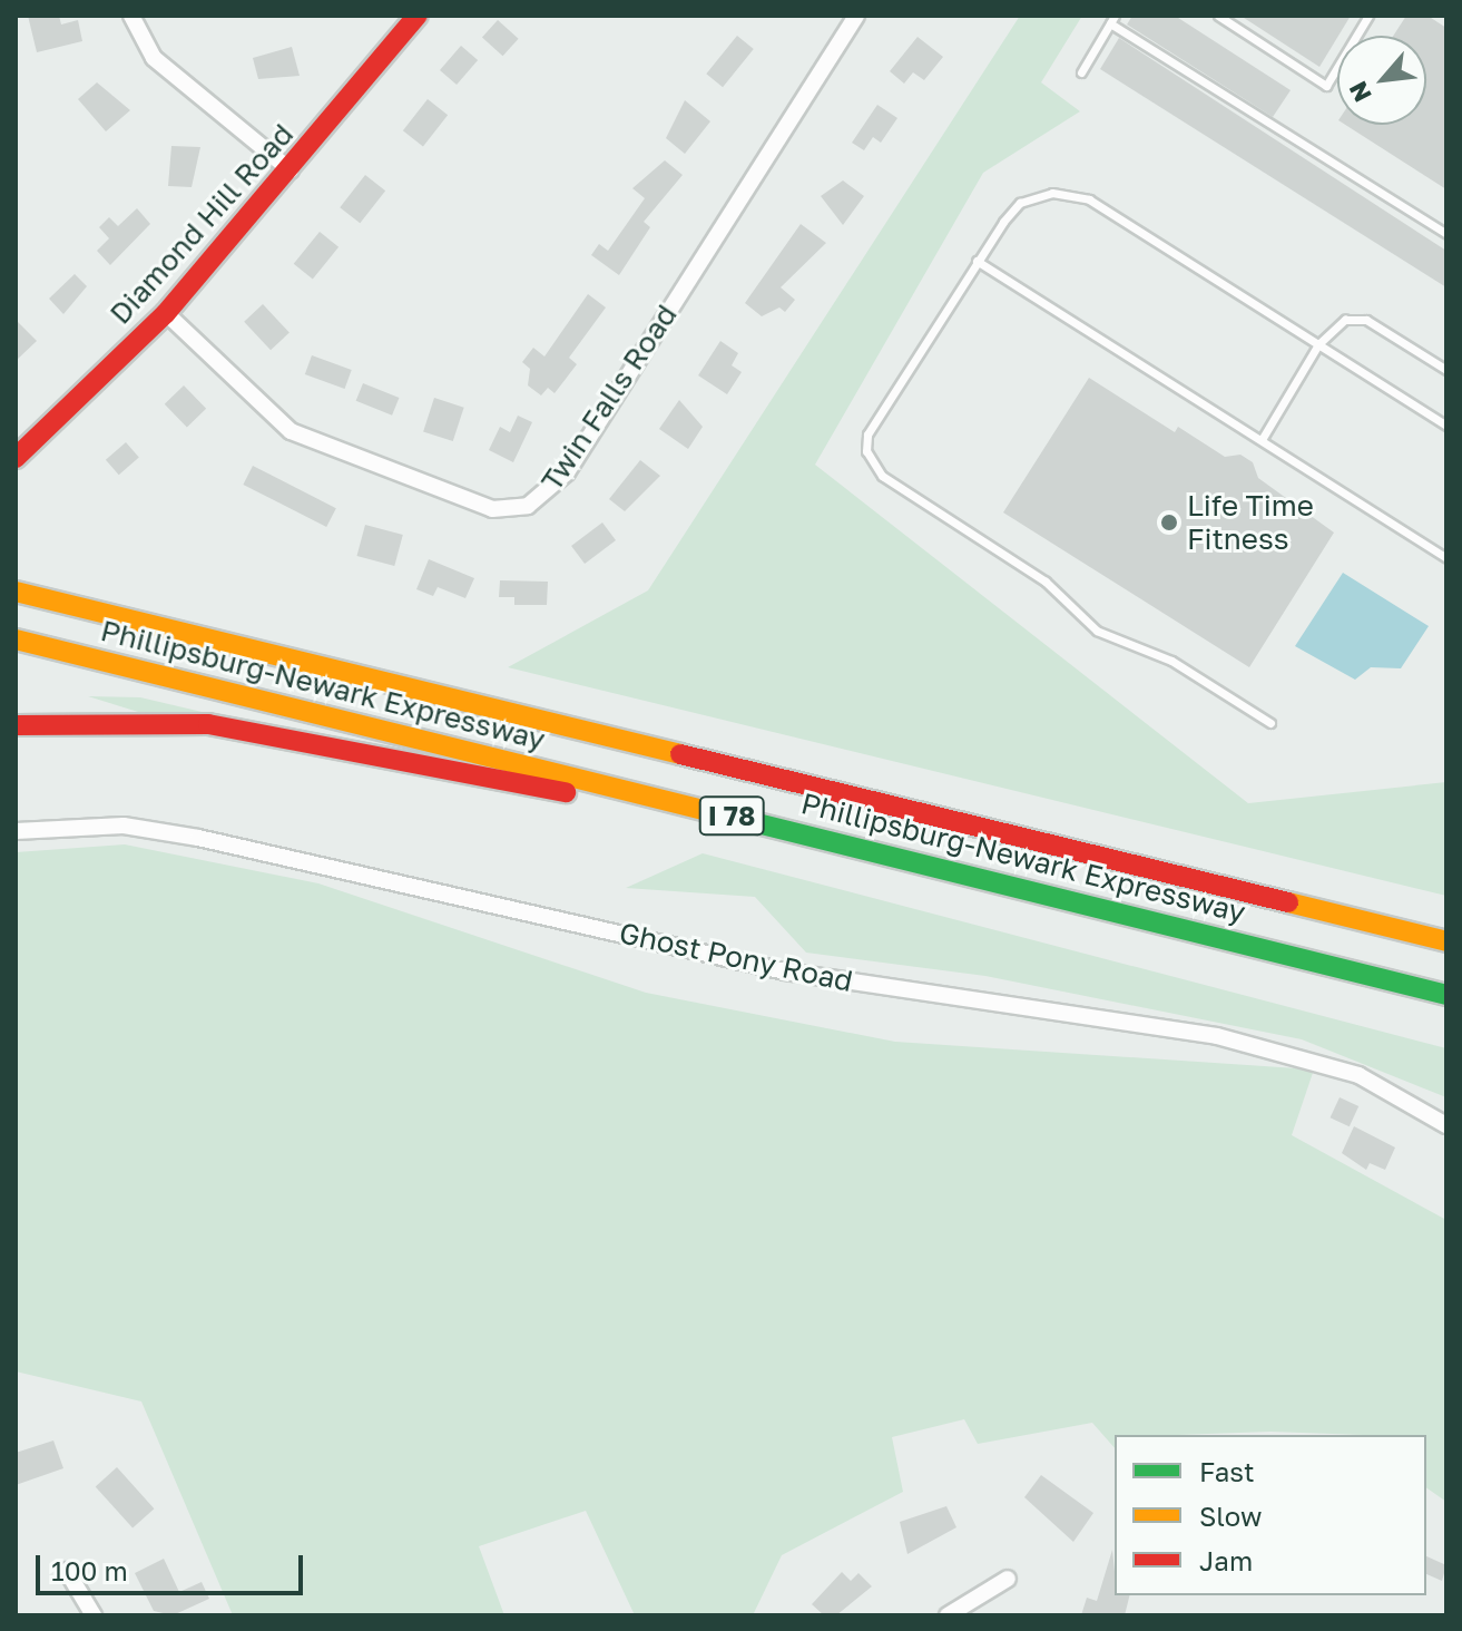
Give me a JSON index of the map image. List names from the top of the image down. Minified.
{"streets":{"main road":["Diamond Hill Road","Phillipsburg-Newark Expressway","I 78"],"street":["Twin Falls Road","Ghost Pony Road"]},"crossings":[["Diamond Hill Road","Twin Falls Road"]],"places":["Life Time Fitness"],"legend":["Fast","Slow","Jam"],"scale_bar":"100 m","north":"bottom left"}
